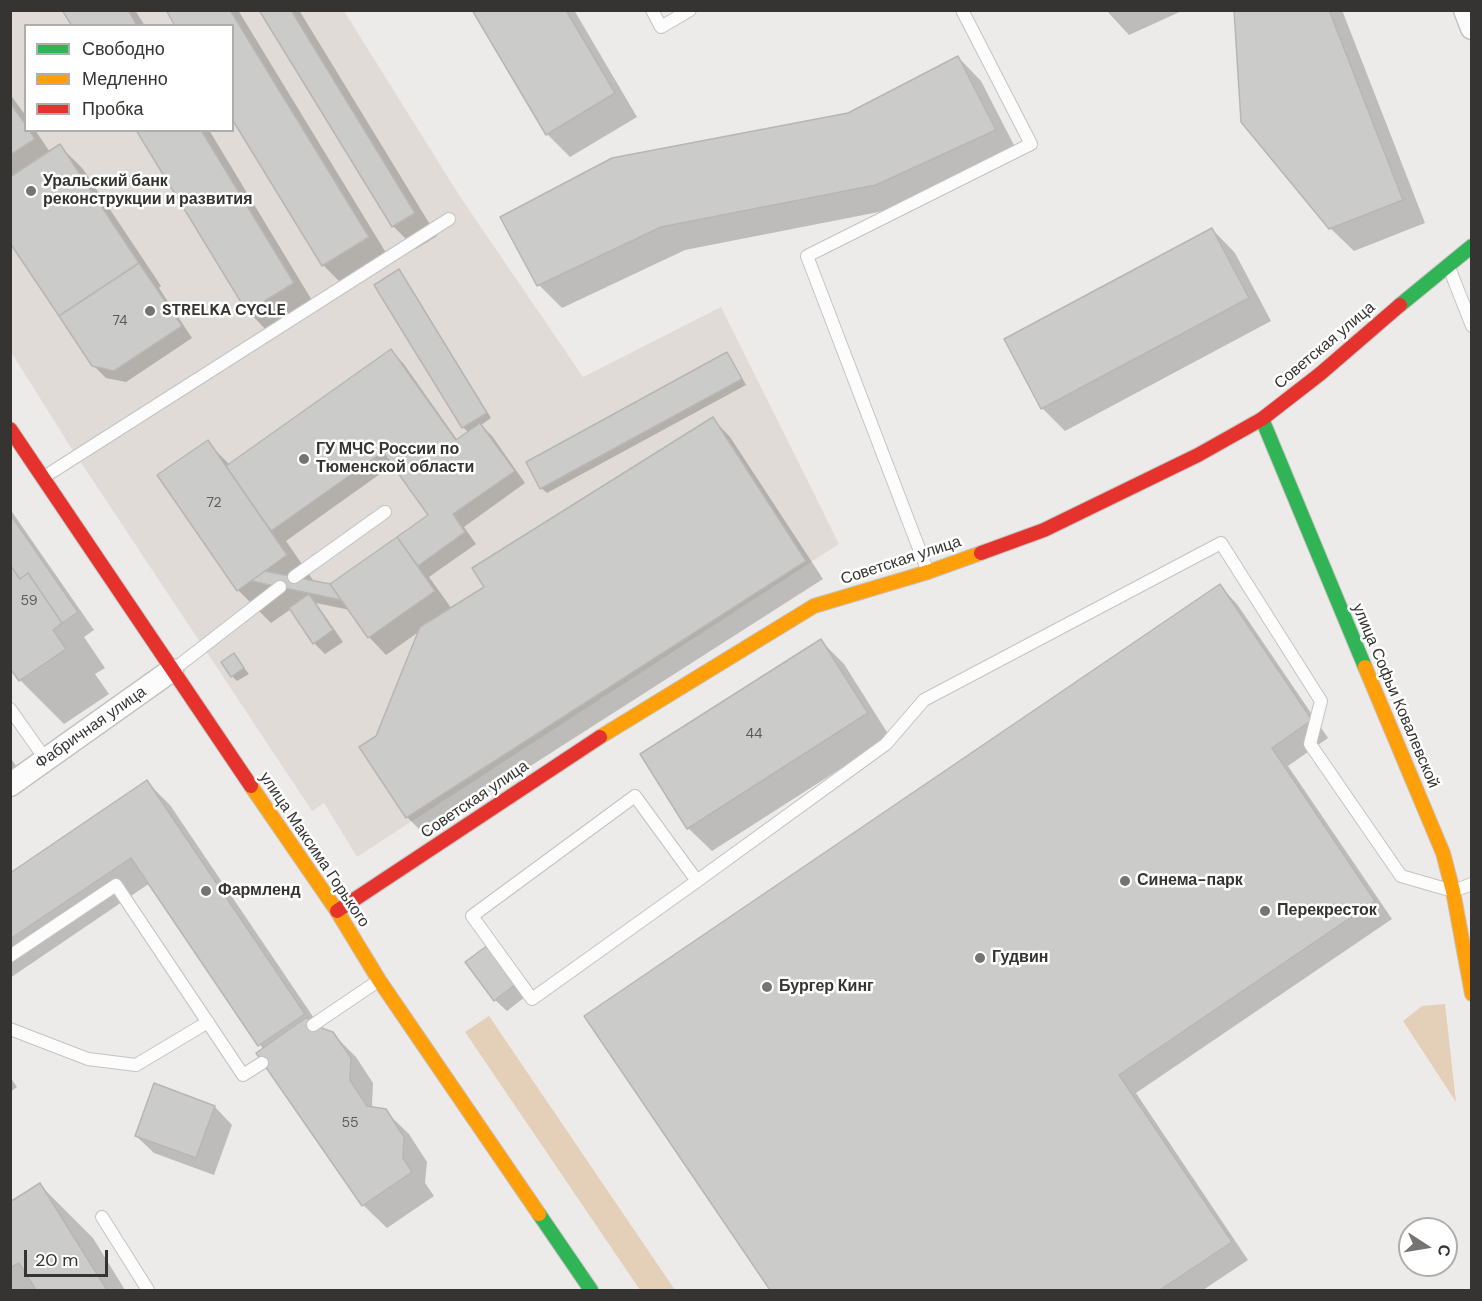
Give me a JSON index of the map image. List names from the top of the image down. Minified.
{"streets":{"street":["Советская улица","улица Софьи Ковалевской","Фабричная улица","улица Максима Горького"]},"crossings":[["Советская улица","улица Софьи Ковалевской"],["Советская улица","улица Максима Горького"],["Фабричная улица","улица Максима Горького"]],"places":["Уральский банк реконструкции и развития","STRELKA CYCLE","ГУ МЧС России по Тюменской области","Синема-парк","Фармленд","Перекресток","Гудвин","Бургер Кинг"],"house_numbers":["74","72","59","44","55"],"legend":["Свободно","Медленно","Пробка"],"scale_bar":"20 m","north":"right"}
